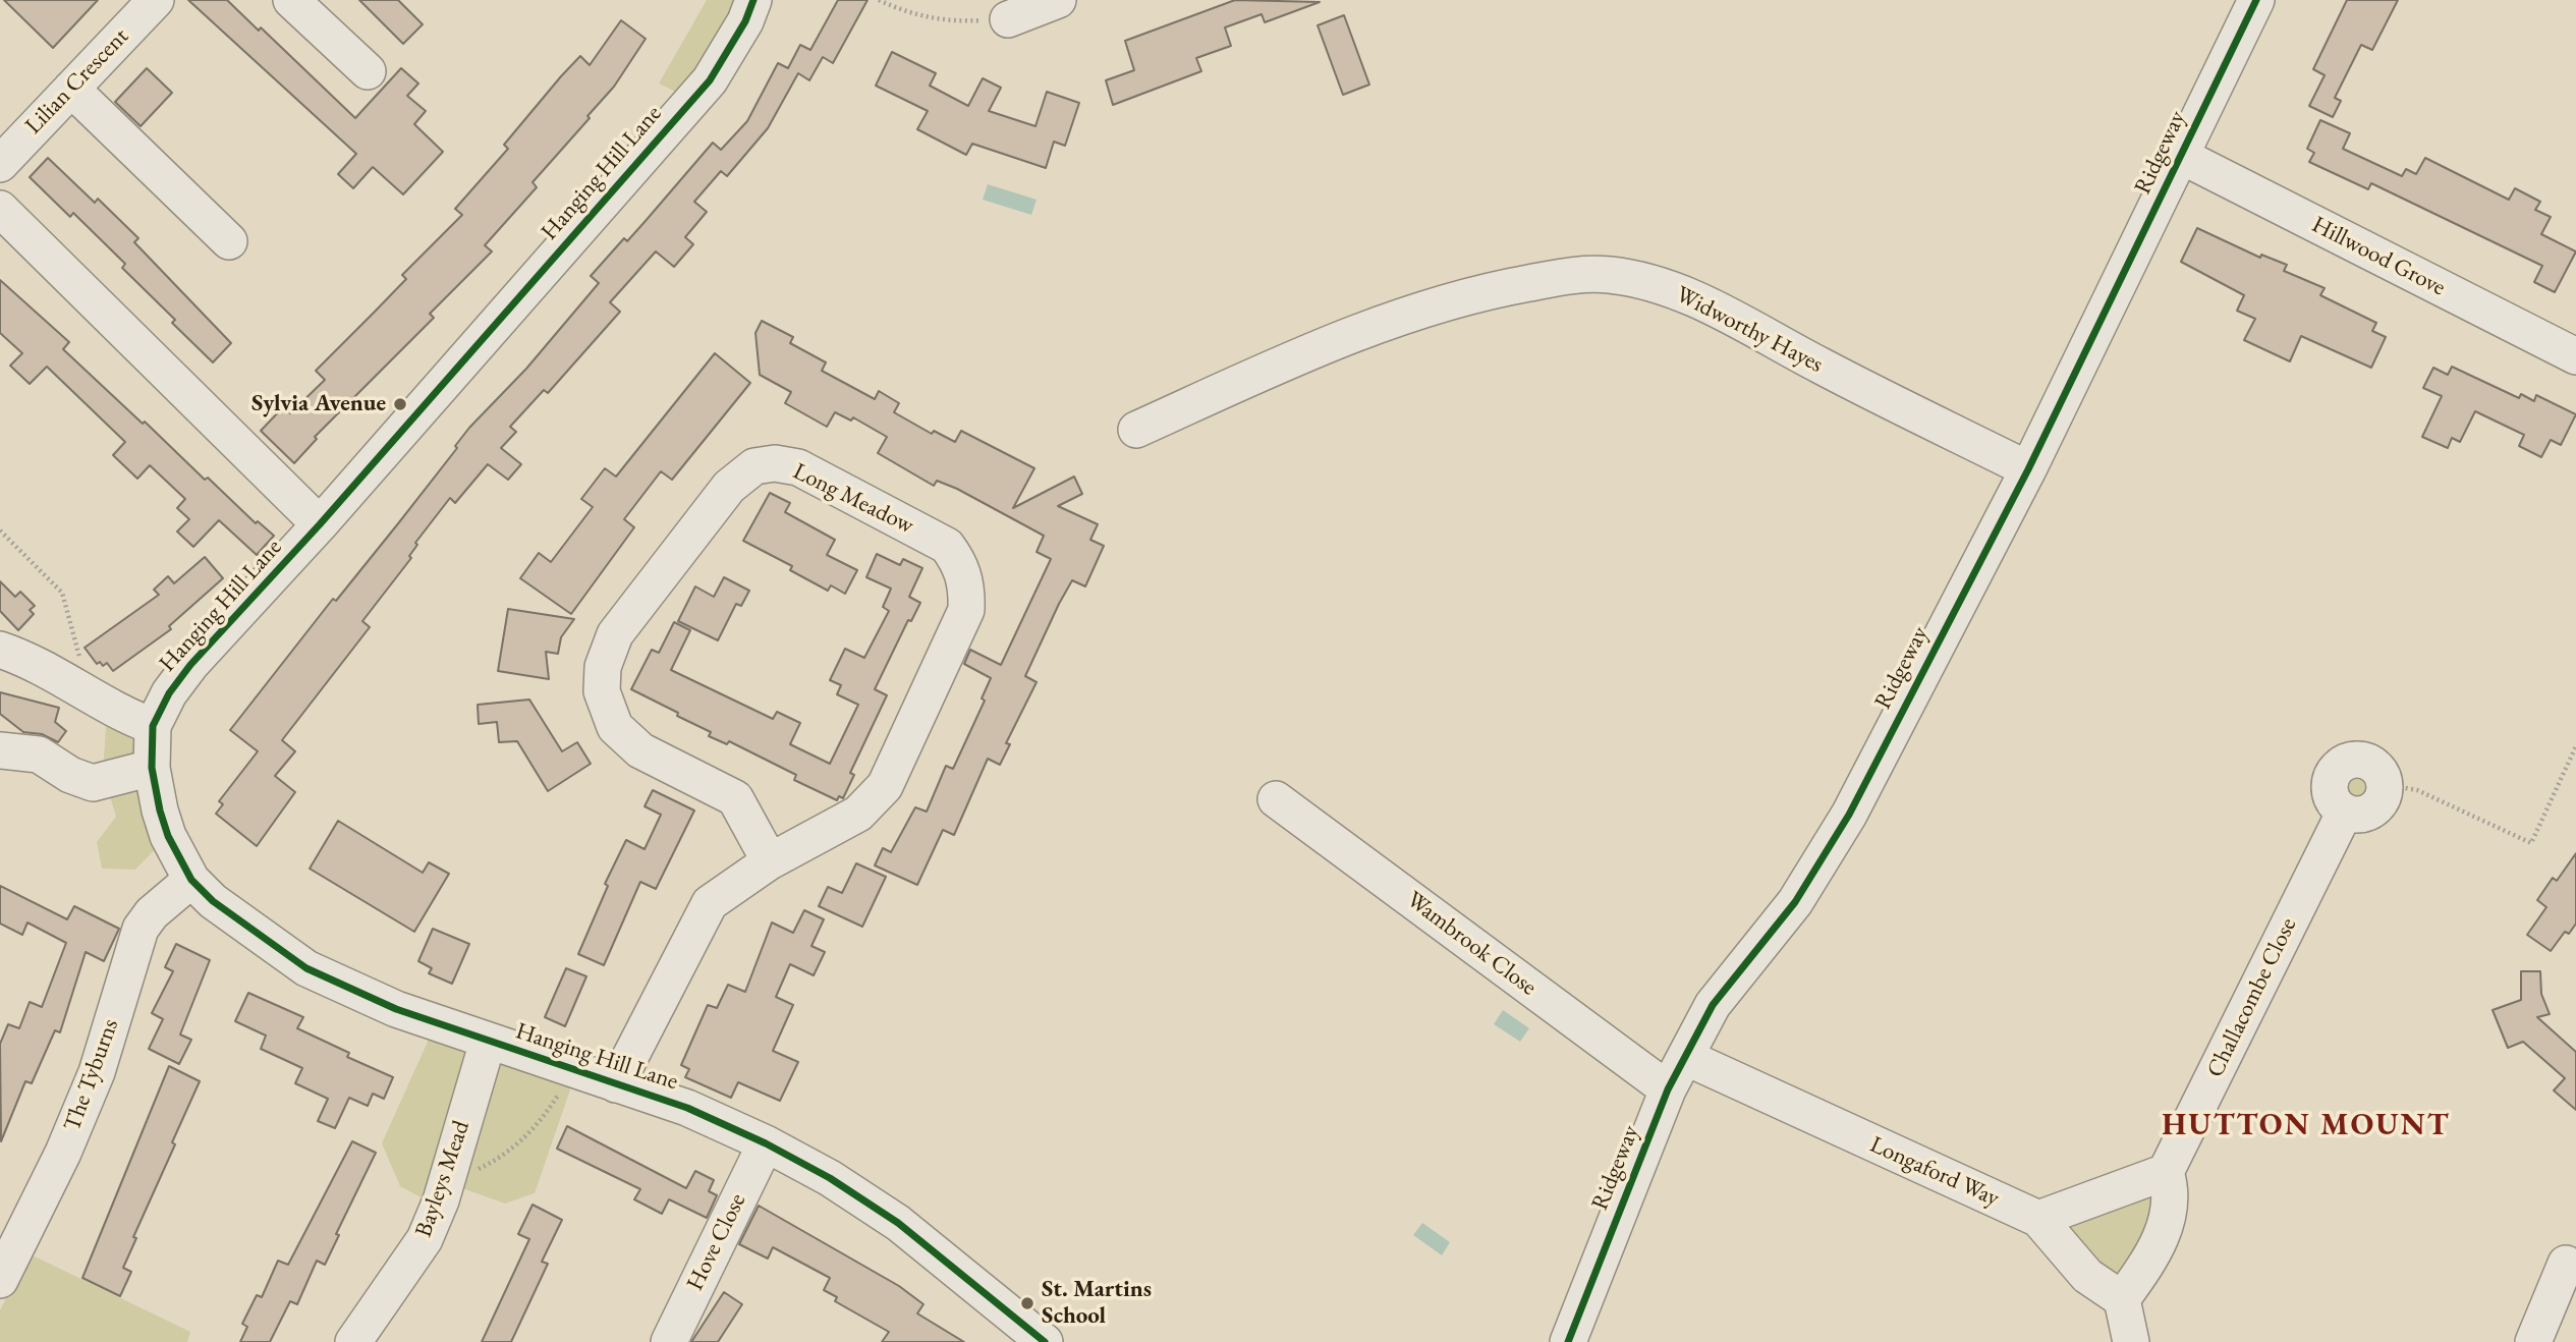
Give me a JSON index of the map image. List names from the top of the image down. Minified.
{"streets":{"street":["Lilian Crescent","Ridgeway","Hanging Hill Lane","Hillwood Grove","Widworthy Hayes","Long Meadow","Wambrook Close","Challacombe Close","The Tyburns","Longaford Way","Bayleys Mead","Hove Close"]},"crossings":[["Ridgeway","Hillwood Grove"],["Ridgeway","Widworthy Hayes"],["Ridgeway","Wambrook Close"],["Ridgeway","Longaford Way"],["Hanging Hill Lane","Long Meadow"],["Hanging Hill Lane","The Tyburns"],["Hanging Hill Lane","Bayleys Mead"],["Hanging Hill Lane","Hove Close"]],"districts":["HUTTON MOUNT"],"places":["Sylvia Avenue","St. Martins School"]}
